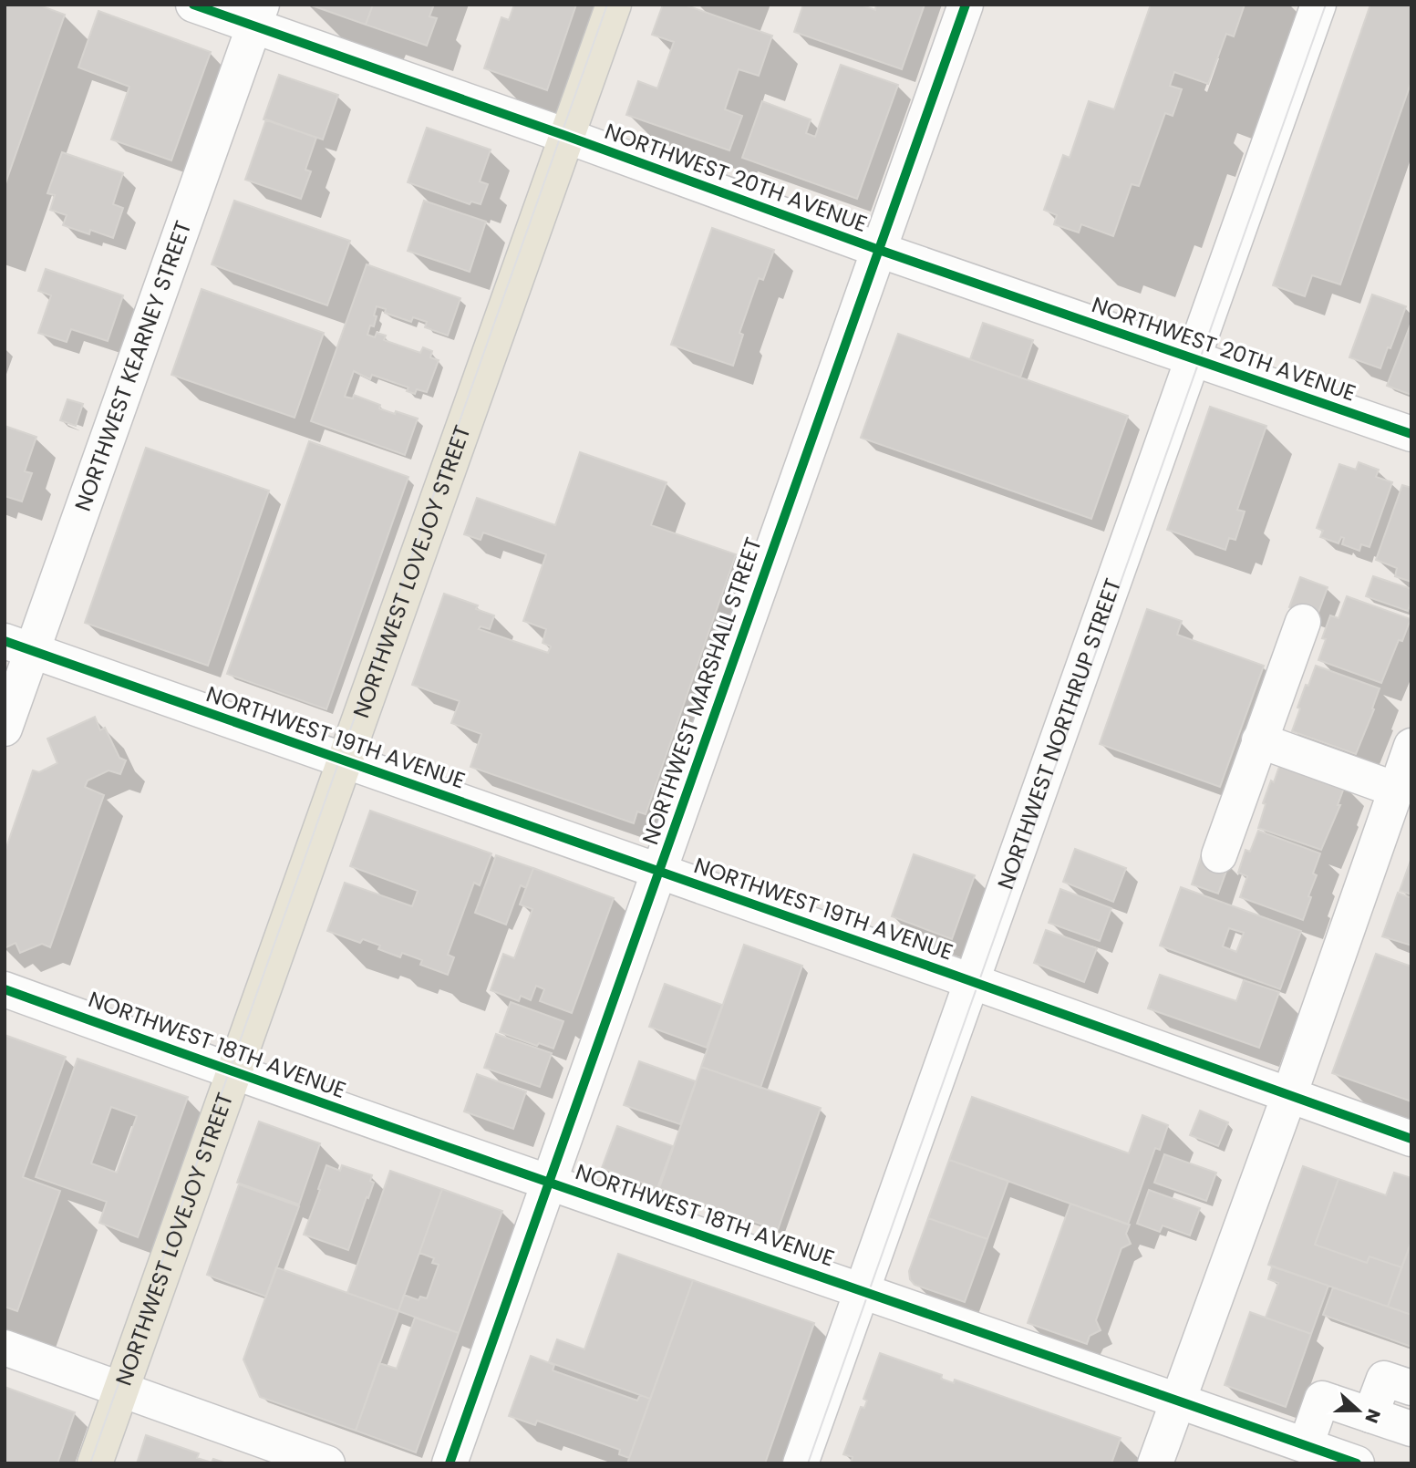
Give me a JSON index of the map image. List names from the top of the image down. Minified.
{"streets":{"main road":["NORTHWEST LOVEJOY STREET"],"street":["NORTHWEST 20TH AVENUE","NORTHWEST KEARNEY STREET","NORTHWEST MARSHALL STREET","NORTHWEST NORTHRUP STREET","NORTHWEST 19TH AVENUE","NORTHWEST 18TH AVENUE"]},"crossings":[["NORTHWEST 20TH AVENUE","NORTHWEST KEARNEY STREET"],["NORTHWEST 20TH AVENUE","NORTHWEST LOVEJOY STREET"],["NORTHWEST 20TH AVENUE","NORTHWEST MARSHALL STREET"],["NORTHWEST 20TH AVENUE","NORTHWEST NORTHRUP STREET"],["NORTHWEST KEARNEY STREET","NORTHWEST 19TH AVENUE"],["NORTHWEST LOVEJOY STREET","NORTHWEST 19TH AVENUE"],["NORTHWEST LOVEJOY STREET","NORTHWEST 18TH AVENUE"],["NORTHWEST MARSHALL STREET","NORTHWEST 19TH AVENUE"],["NORTHWEST MARSHALL STREET","NORTHWEST 18TH AVENUE"],["NORTHWEST NORTHRUP STREET","NORTHWEST 19TH AVENUE"],["NORTHWEST NORTHRUP STREET","NORTHWEST 18TH AVENUE"]],"north":"right"}
